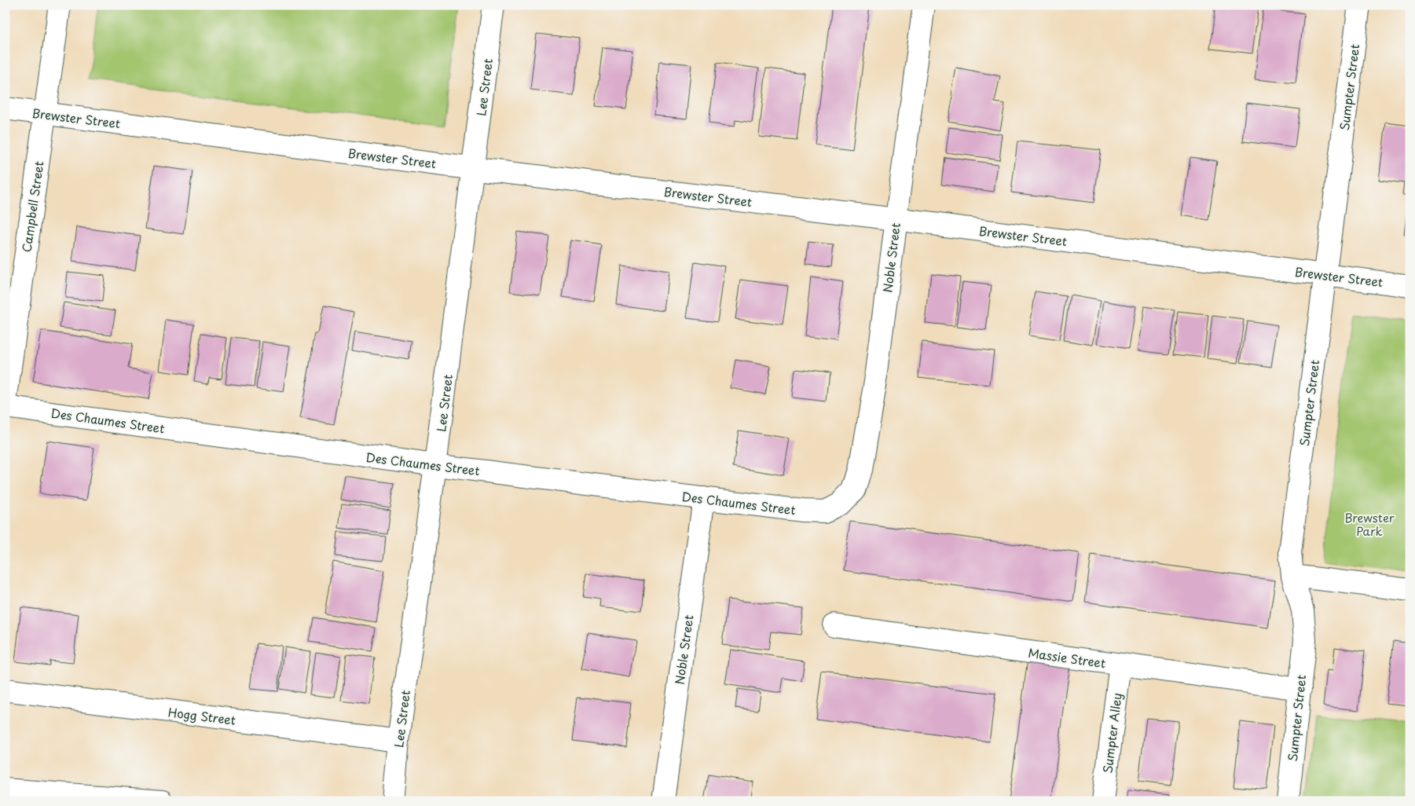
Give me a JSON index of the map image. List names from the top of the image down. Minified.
{"streets":{"street":["Lee Street","Sumpter Street","Brewster Street","Campbell Street","Noble Street","Des Chaumes Street","Massie Street","Hogg Street","Sumpter Alley"]},"crossings":[["Lee Street","Brewster Street"],["Lee Street","Des Chaumes Street"],["Lee Street","Hogg Street"],["Sumpter Street","Brewster Street"],["Sumpter Street","Massie Street"],["Brewster Street","Campbell Street"],["Brewster Street","Noble Street"],["Campbell Street","Des Chaumes Street"],["Noble Street","Des Chaumes Street"],["Massie Street","Sumpter Alley"]],"parks":["Brewster Park"]}
